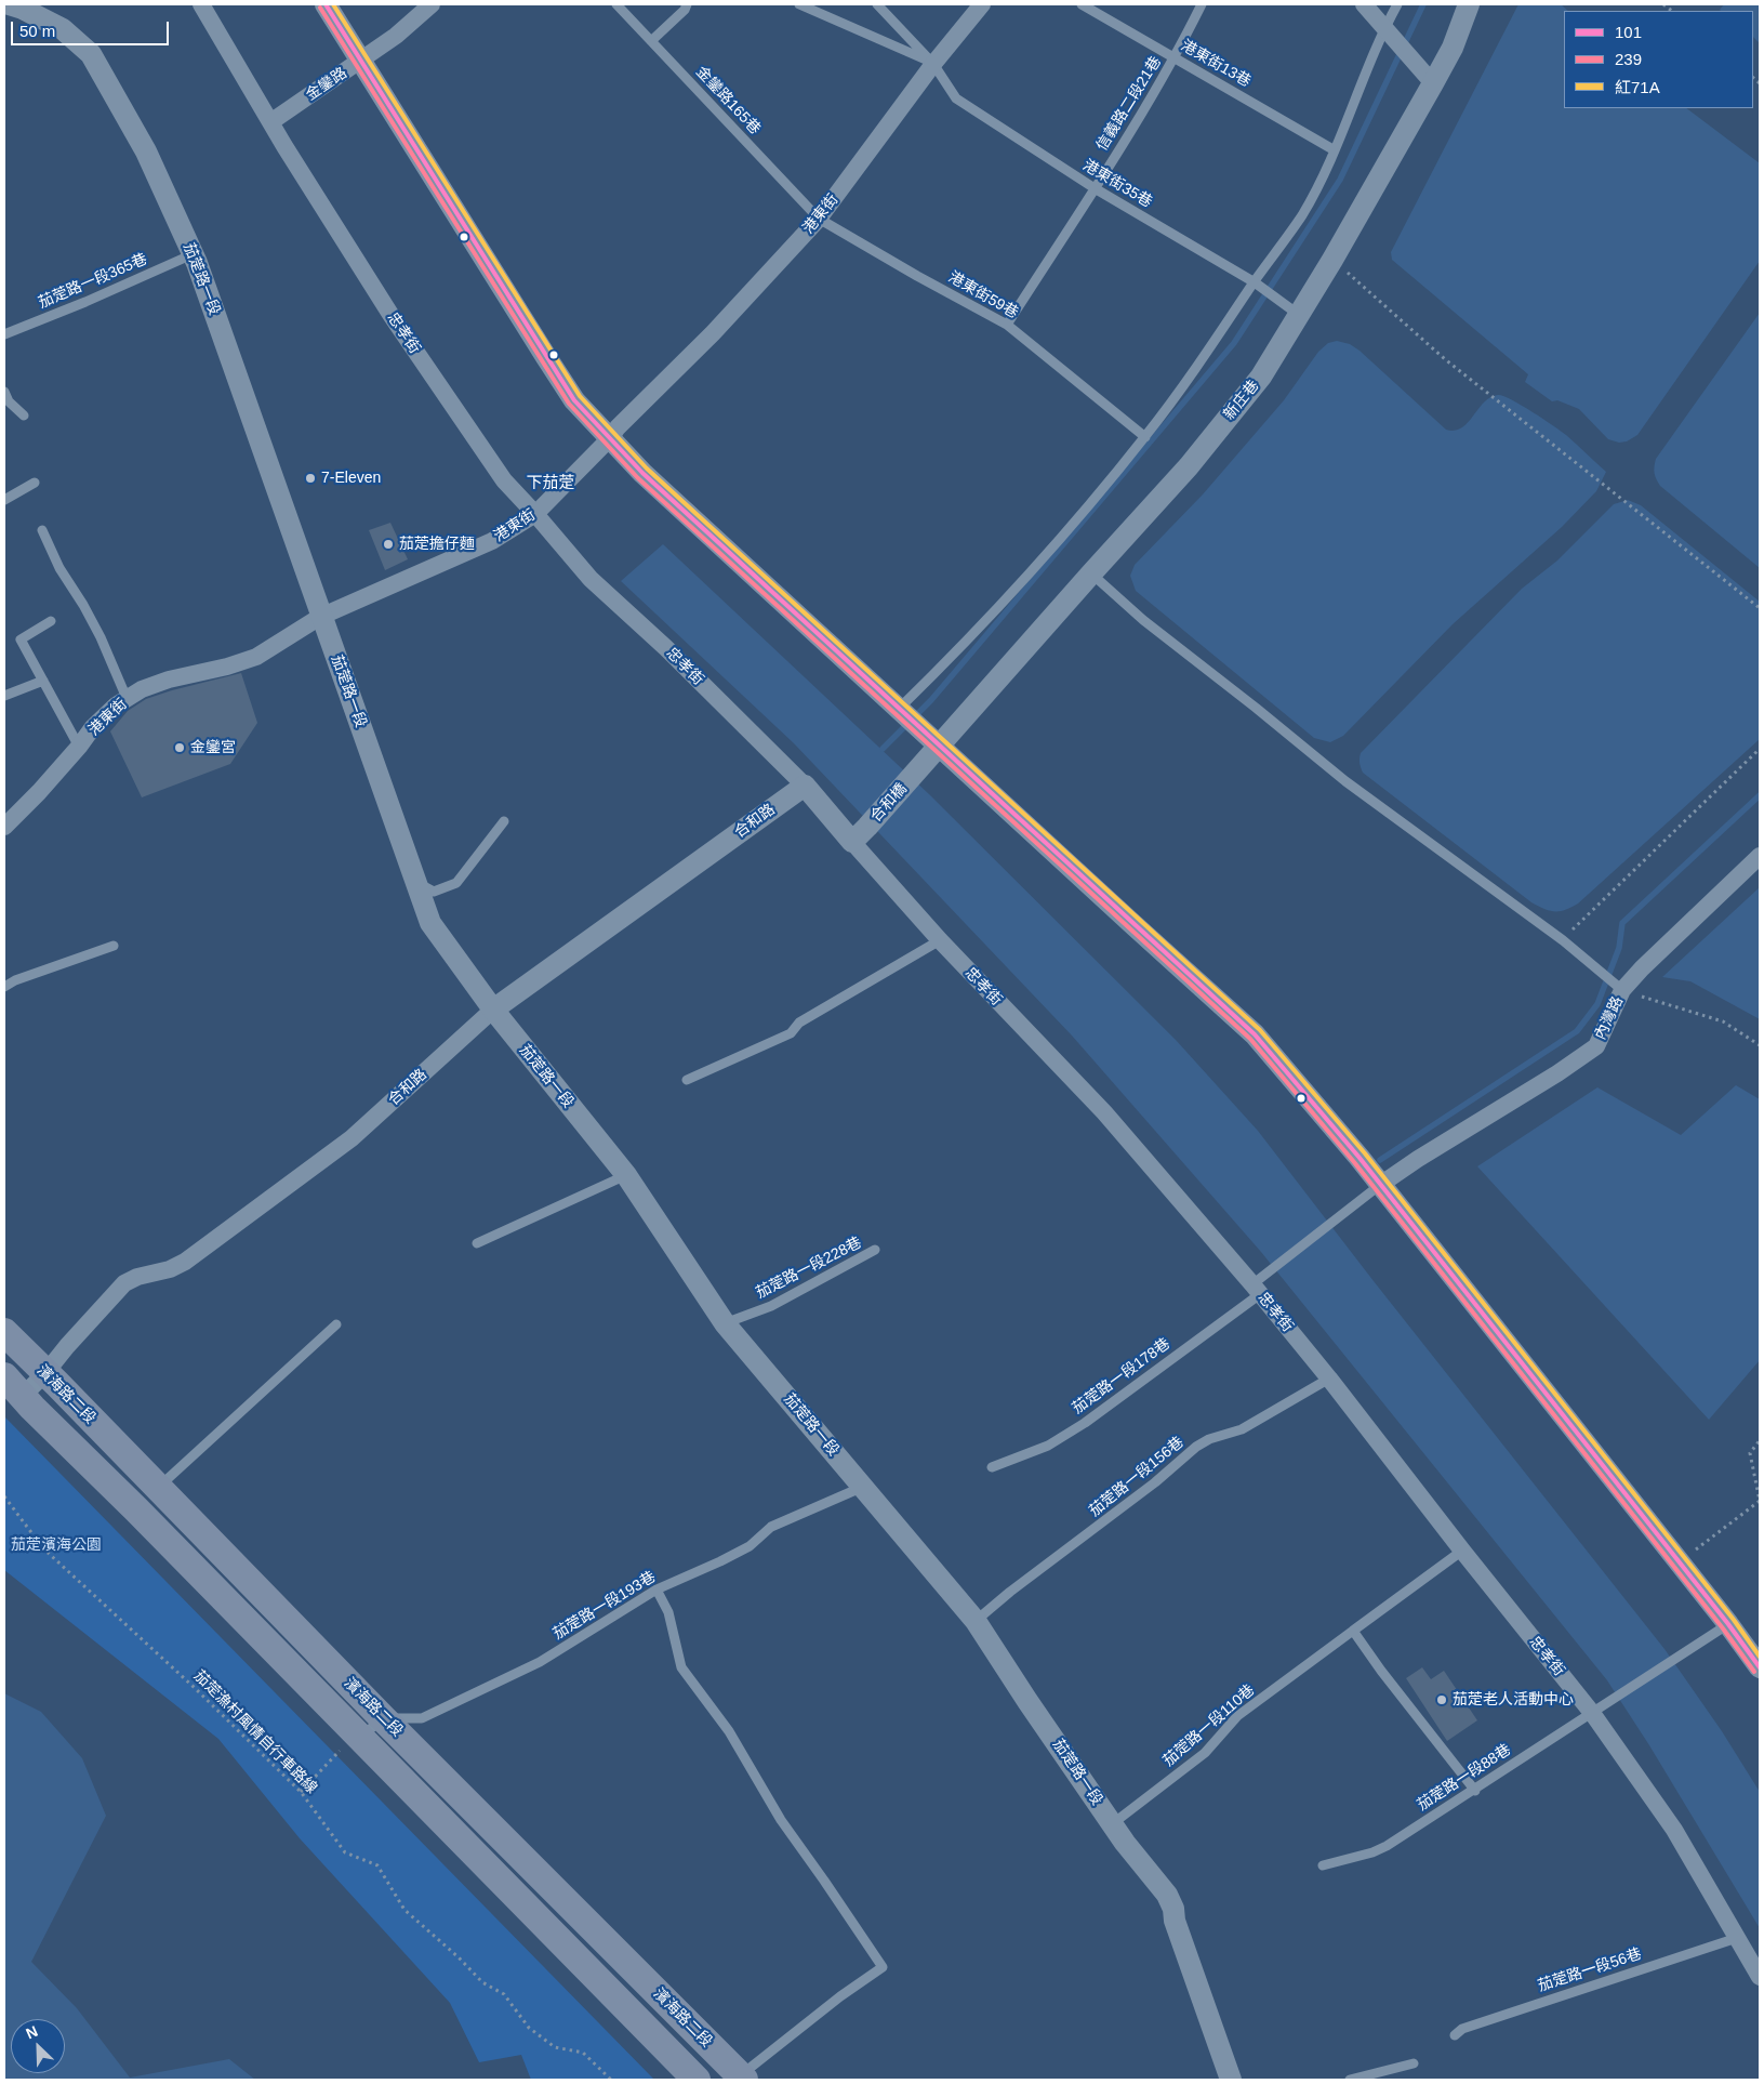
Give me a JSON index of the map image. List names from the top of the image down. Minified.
{"streets":{"main road":["濱海路二段"],"street":["金鑾路","港東街","茄萣路一段","忠孝街","新庄巷","合和橋","合和路","內灣路"],"lane":["港東街13巷","金鑾路165巷","信義路二段21巷","港東街35巷","茄萣路一段365巷","港東街59巷","茄萣路一段228巷","茄萣路一段178巷","茄萣路一段156巷","茄萣路一段193巷","茄萣路一段110巷","茄萣路一段88巷","茄萣路一段56巷"],"path":["茄萣漁村風情自行車路線"]},"crossings":[["港東街13巷","信義路二段21巷"],["金鑾路","忠孝街"],["金鑾路165巷","港東街"],["金鑾路165巷","港東街59巷"],["信義路二段21巷","港東街35巷"],["信義路二段21巷","港東街59巷"],["港東街35巷","港東街"],["港東街35巷","新庄巷"],["港東街","茄萣路一段"],["港東街","港東街59巷"],["港東街","忠孝街"],["茄萣路一段","茄萣路一段365巷"],["茄萣路一段","合和路"],["茄萣路一段","茄萣路一段228巷"],["茄萣路一段","茄萣路一段156巷"],["茄萣路一段","茄萣路一段193巷"],["茄萣路一段","茄萣路一段110巷"],["忠孝街","合和橋"],["忠孝街","合和路"],["忠孝街","茄萣路一段178巷"],["忠孝街","茄萣路一段156巷"],["忠孝街","茄萣路一段110巷"],["忠孝街","茄萣路一段88巷"],["忠孝街","茄萣路一段56巷"],["新庄巷","合和橋"],["合和路","濱海路二段"],["內灣路","茄萣路一段178巷"],["濱海路二段","茄萣路一段193巷"]],"districts":["下茄萣"],"parks":["茄萣濱海公園"],"places":["7-Eleven","茄萣擔仔麵","金鑾宮","茄萣老人活動中心"],"lines":["transit line 101","transit line 紅71A","transit line 239"],"legend":["101","239","紅71A"],"scale_bar":"50 m","north":"top left"}
